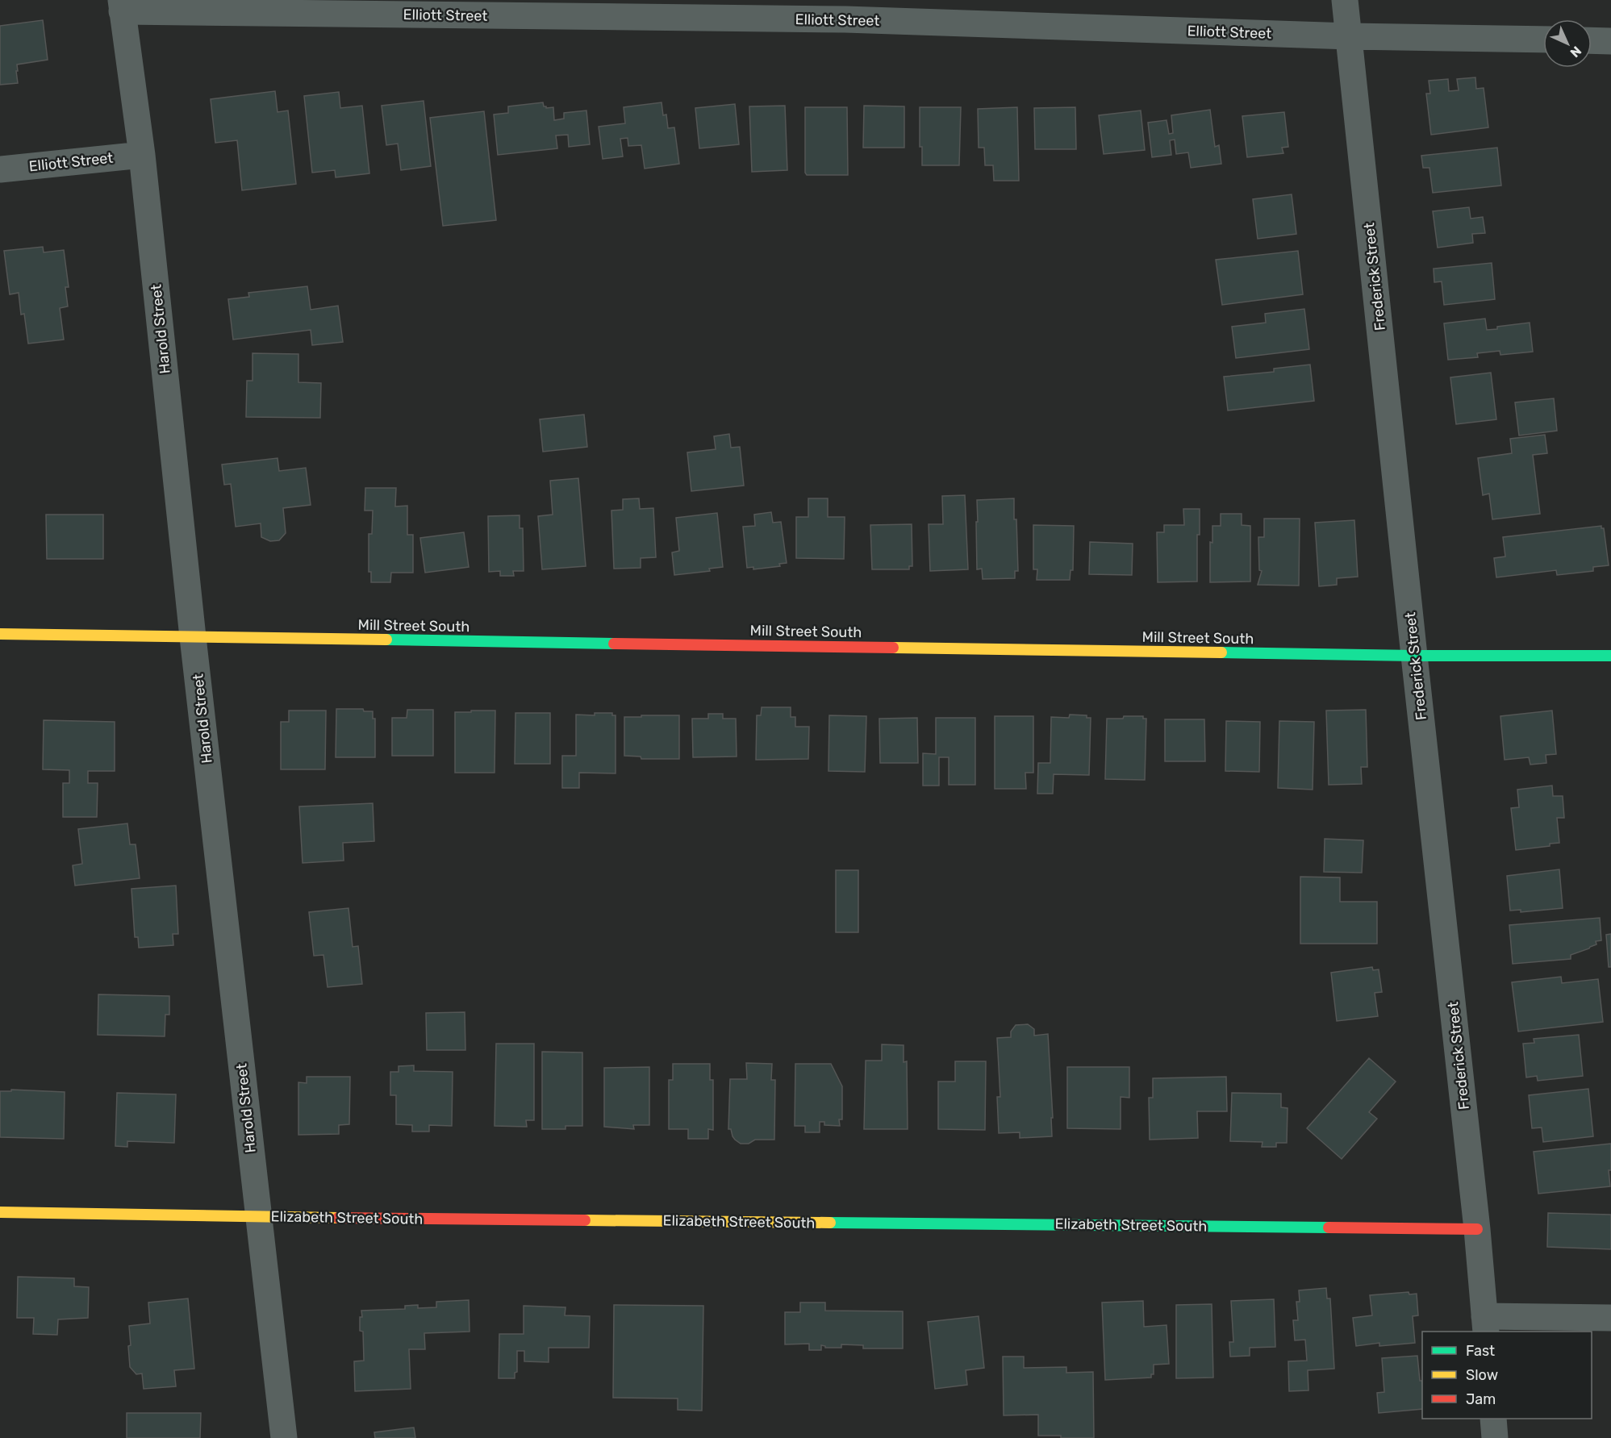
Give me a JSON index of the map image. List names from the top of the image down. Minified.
{"streets":{"street":["Elliott Street","Frederick Street","Harold Street","Mill Street South","Elizabeth Street South"]},"crossings":[["Elliott Street","Frederick Street"],["Elliott Street","Harold Street"],["Frederick Street","Mill Street South"],["Frederick Street","Elizabeth Street South"],["Harold Street","Mill Street South"],["Harold Street","Elizabeth Street South"]],"legend":["Fast","Slow","Jam"],"north":"bottom right"}
